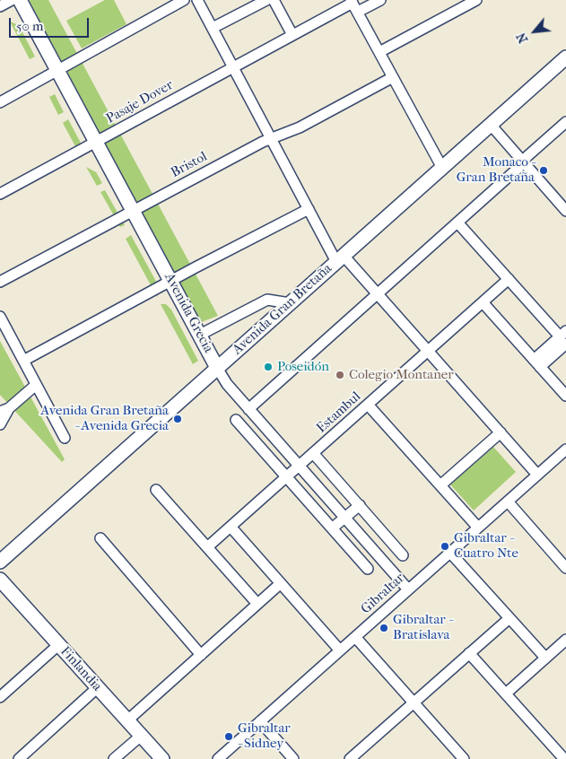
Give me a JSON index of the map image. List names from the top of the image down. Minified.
{"streets":{"main road":["Avenida Gran Bretaña","Avenida Grecia","Finlandia"],"street":["Pasaje Dover","Bristol","Estambul","Gibraltar"]},"crossings":[["Pasaje Dover","Avenida Grecia"],["Bristol","Avenida Grecia"],["Avenida Gran Bretaña","Avenida Grecia"],["Avenida Grecia","Estambul"],["Avenida Grecia","Gibraltar"]],"places":["Monaco - Gran Bretaña","Poseidón","Colegio Montaner","Avenida Gran Bretaña - Avenida Grecia","Gibraltar - Cuatro Nte","Gibraltar - Bratislava","Gibraltar - Sidney"],"scale_bar":"50 m","north":"bottom left"}
